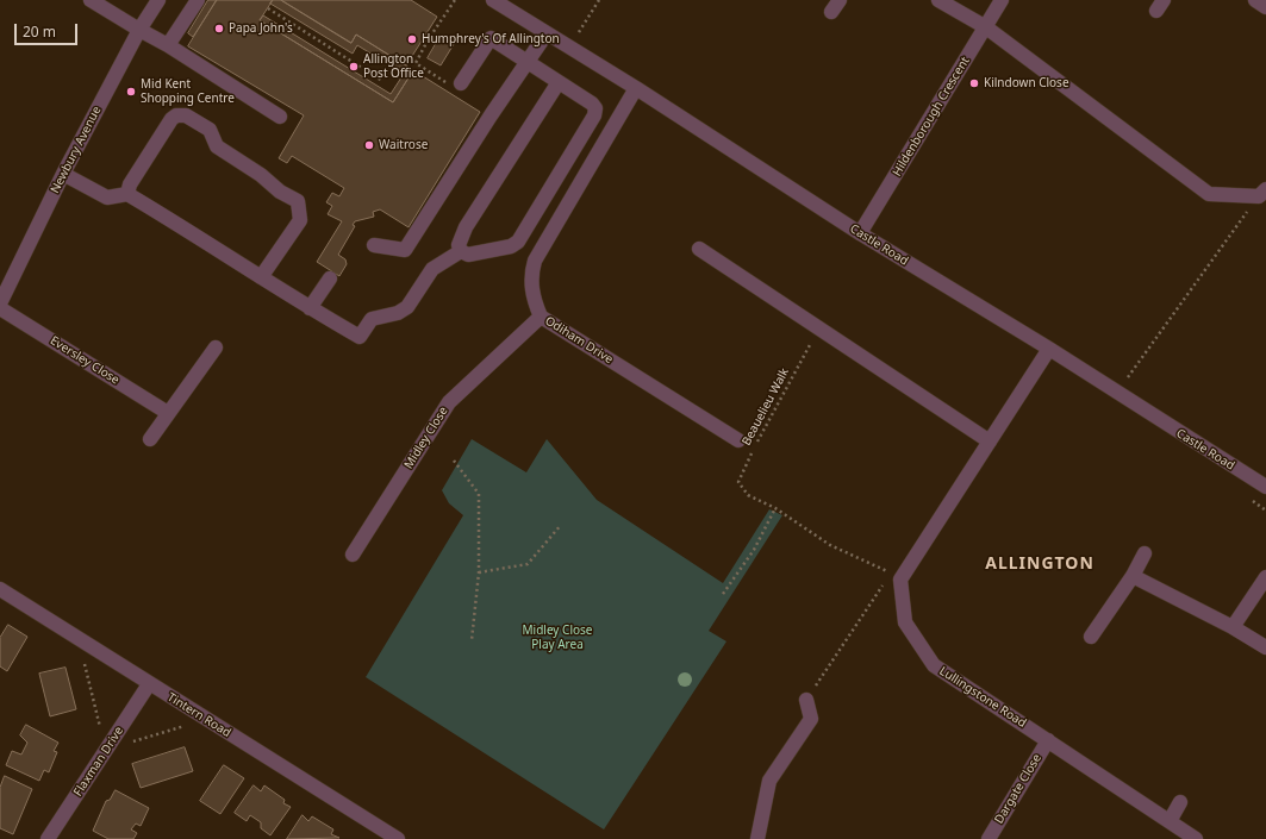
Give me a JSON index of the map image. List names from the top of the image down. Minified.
{"streets":{"street":["Hildenborough Crescent","Newbury Avenue","Castle Road","Odiham Drive","Eversley Close","Midley Close","Lullingstone Road","Tintern Road","Flaxman Drive","Dargate Close"],"path":["Beauelieu Walk"]},"crossings":[["Hildenborough Crescent","Castle Road"],["Castle Road","Odiham Drive"],["Odiham Drive","Midley Close"],["Lullingstone Road","Dargate Close"],["Tintern Road","Flaxman Drive"]],"districts":["ALLINGTON"],"parks":["Midley Close Play Area"],"places":["Papa John's","Humphrey's Of Allington","Allington Post Office","Kilndown Close","Mid Kent Shopping Centre","Waitrose"],"scale_bar":"20 m"}
